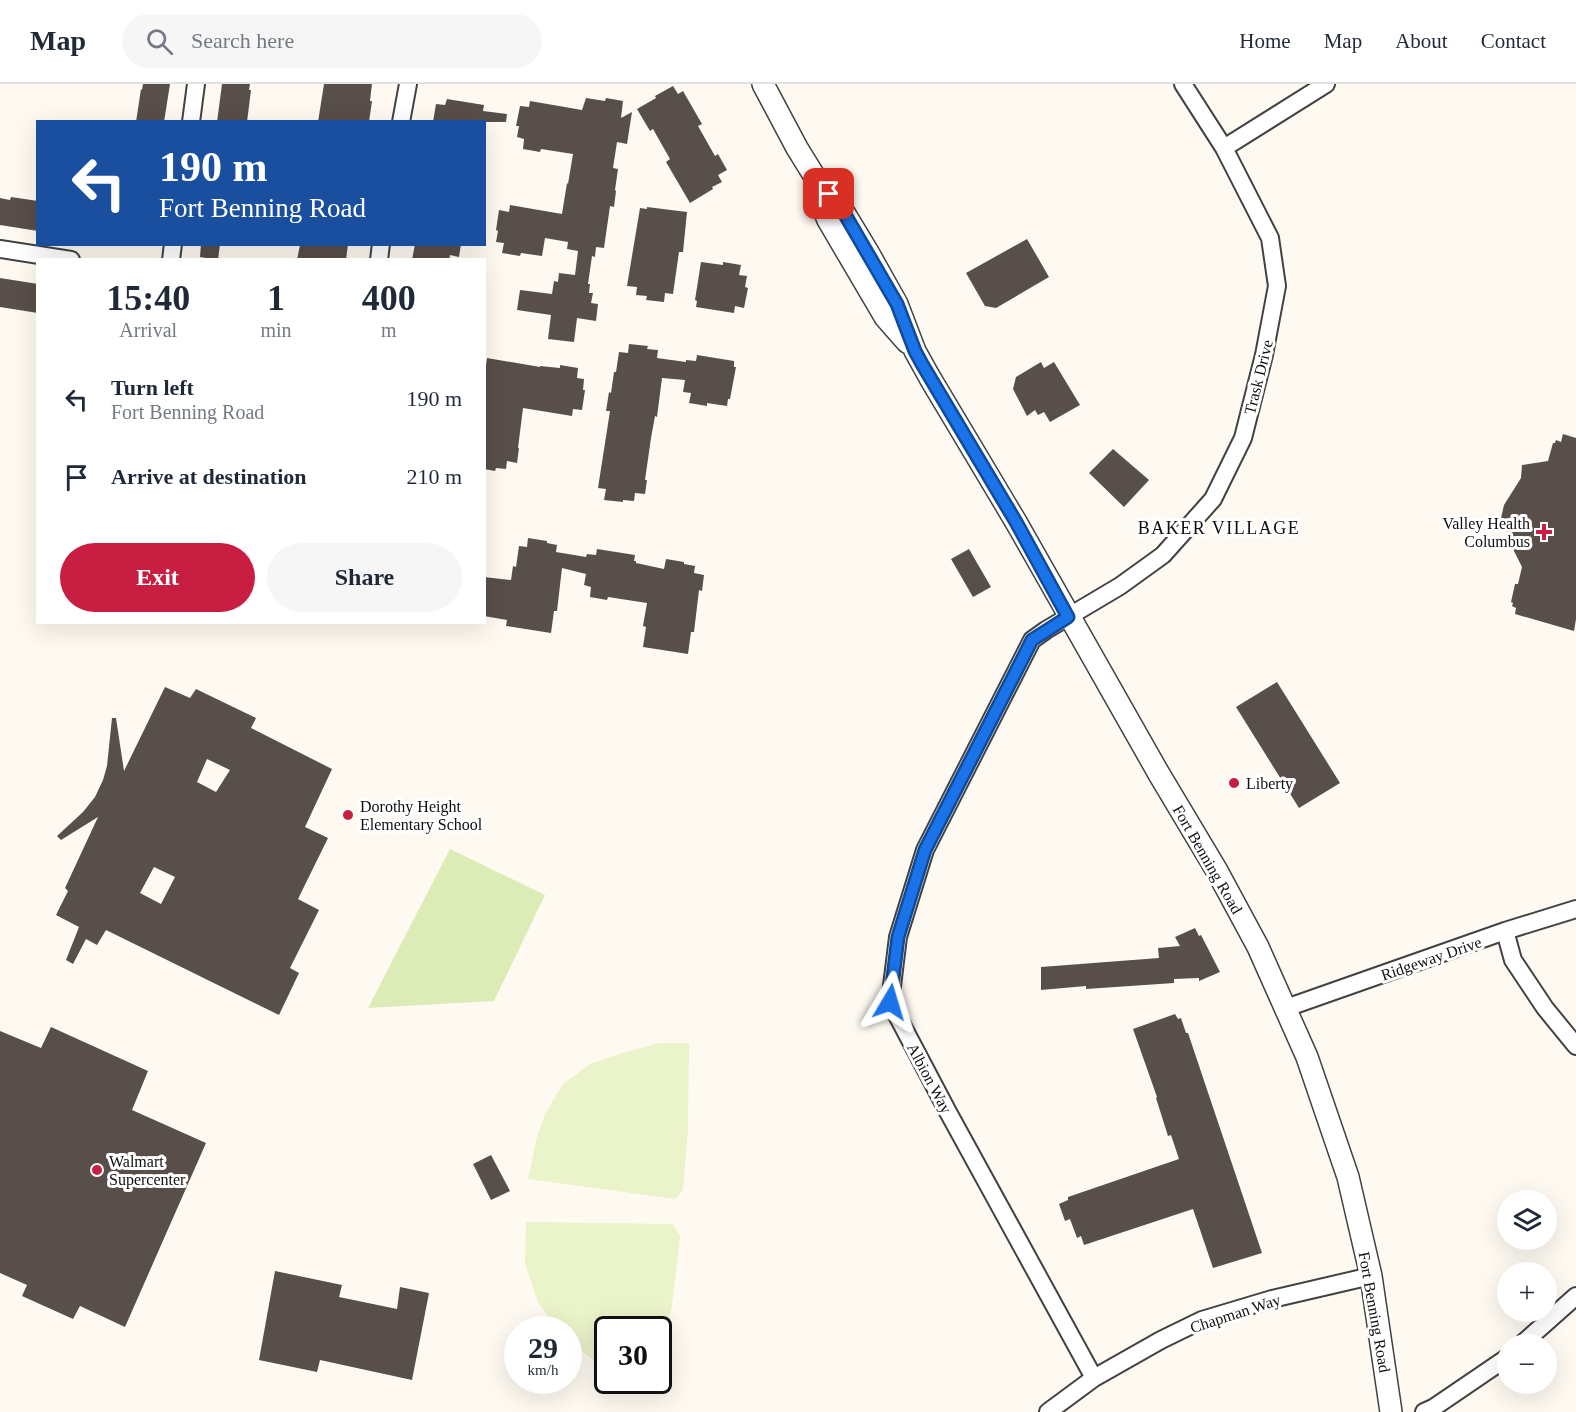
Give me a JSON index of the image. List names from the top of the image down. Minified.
{"streets":{"street":["Trask Drive","Fort Benning Road","Ridgeway Drive","Albion Way","Chapman Way"]},"crossings":[["Trask Drive","Fort Benning Road"],["Trask Drive","Albion Way"],["Fort Benning Road","Ridgeway Drive"],["Fort Benning Road","Albion Way"],["Fort Benning Road","Chapman Way"],["Albion Way","Chapman Way"]],"districts":["BAKER VILLAGE"],"places":{"health":["Valley Health Columbus"],"other":["Liberty","Dorothy Height Elementary School","Walmart Supercenter"]},"page":{"header":"Map","search":"Search here","nav":["Home","Map","About","Contact"],"turn":["190 m","Fort Benning Road"],"eta":["15:40","Arrival","1","min","400","m"],"list":[{"name":"Turn left","note":"Fort Benning Road","value":"190 m"},{"name":"Arrive at destination","value":"210 m"}],"buttons":["Exit","Share"],"map_buttons":["+","−"],"speed":"29 km/h","limit":"30"}}
